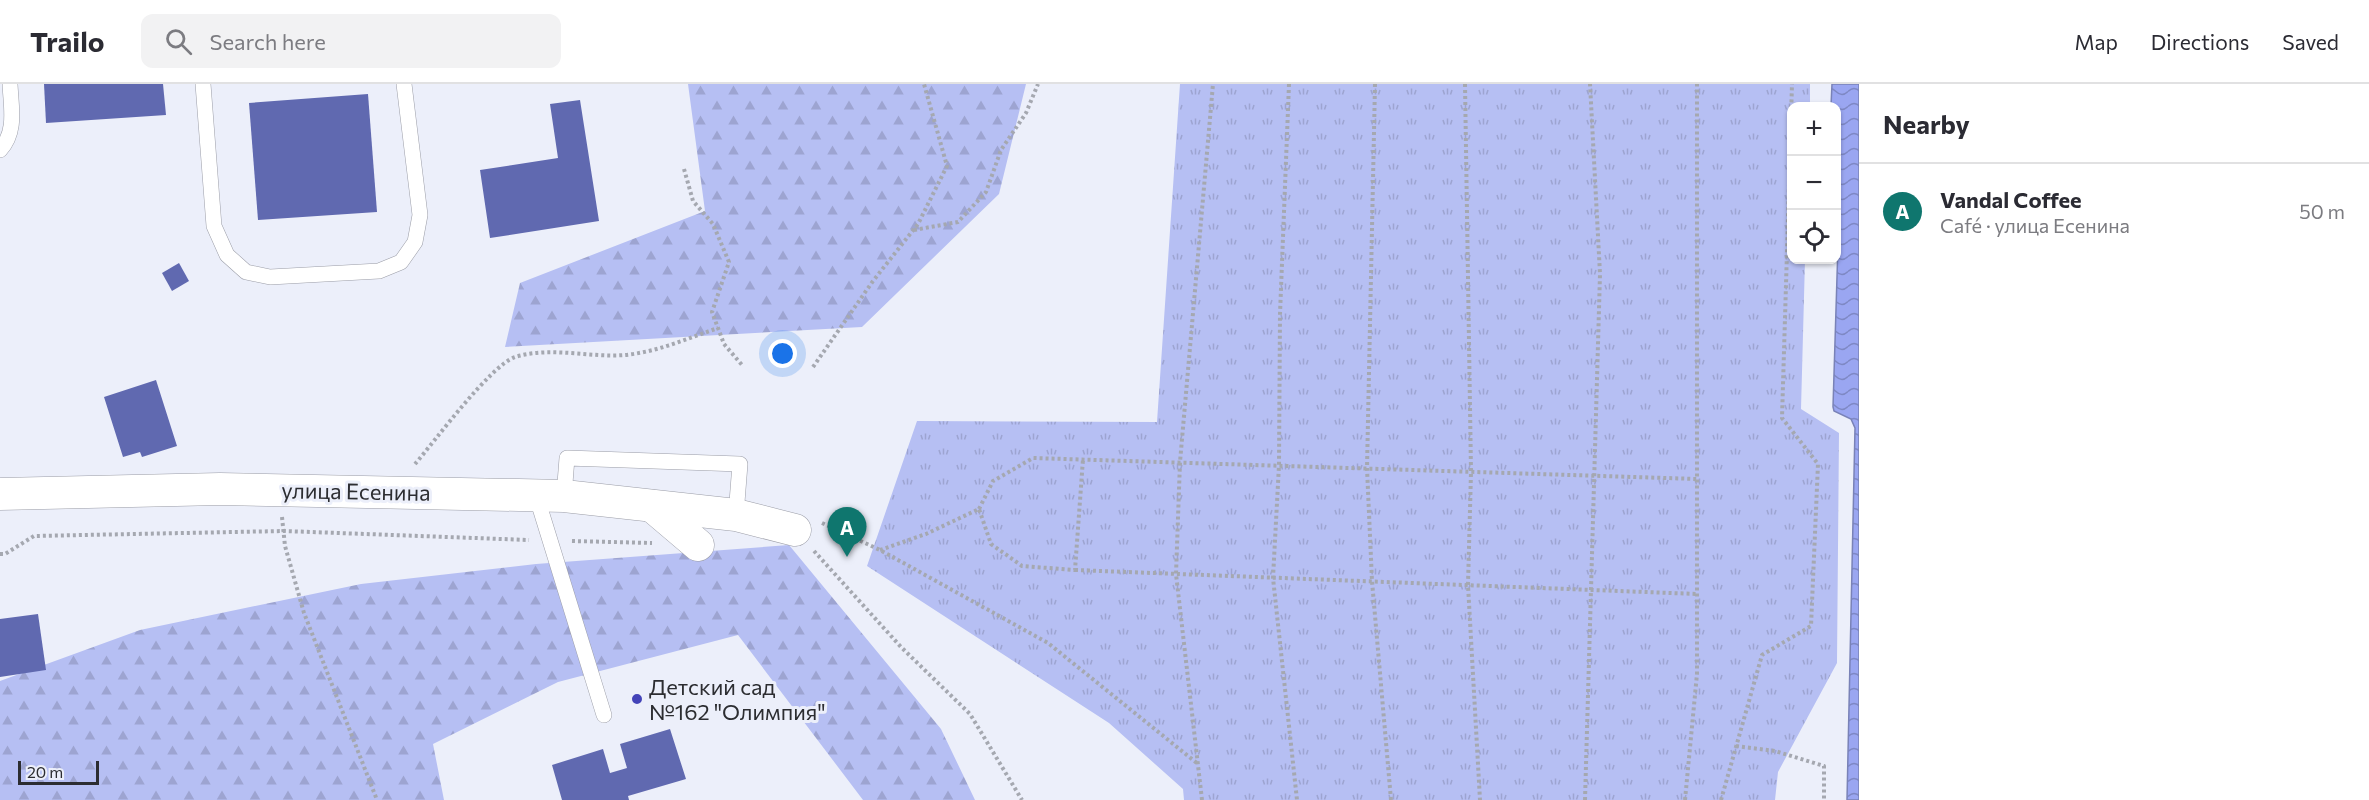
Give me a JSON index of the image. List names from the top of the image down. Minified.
{"streets":{"street":["улица Есенина"]},"places":["Детский сад №162 \"Олимпия\""],"scale_bar":"20 m","page":{"header":"Trailo","search":"Search here","nav":["Map","Directions","Saved"],"heading":"Nearby","map_buttons":["+","−"],"list":[{"mark":"A","name":"Vandal Coffee","note":"Café · улица Есенина","value":"50 m"}],"pins":"A","scale":"20 m"}}
